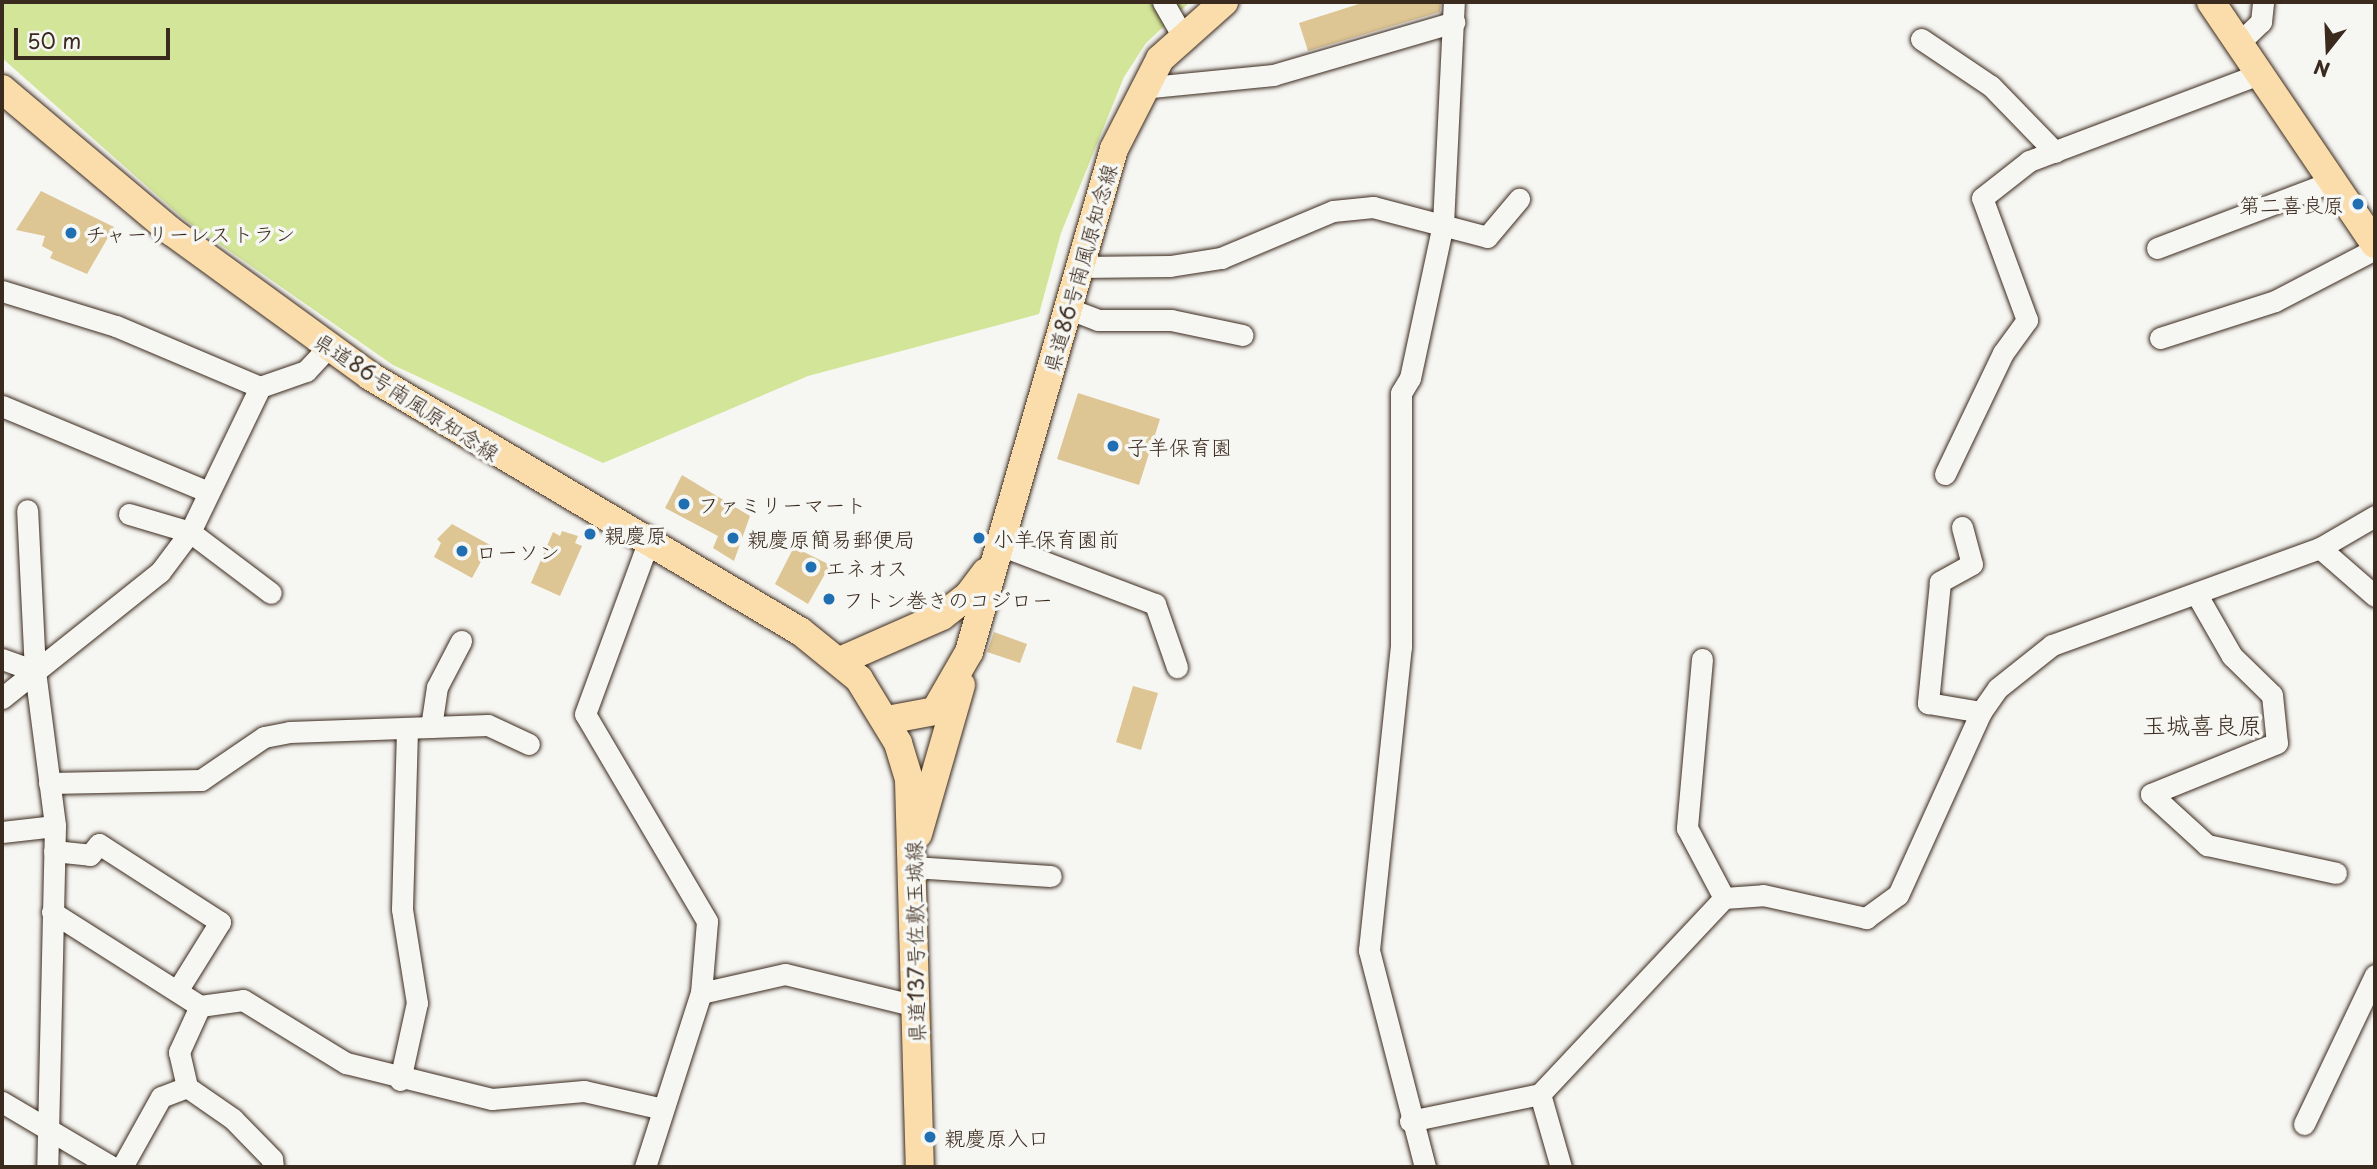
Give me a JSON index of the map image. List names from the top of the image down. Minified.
{"streets":{"main road":["県道86号南風原知念線","県道137号佐敷玉城線"]},"crossings":[["県道86号南風原知念線","県道137号佐敷玉城線"]],"districts":["玉城喜良原"],"places":["第二喜良原","チャーリーレストラン","子羊保育園","ファミリーマート","親慶原","親慶原簡易郵便局","小羊保育園前","ローソン","エネオス","フトン巻きのコジロー","親慶原入口"],"scale_bar":"50 m","north":"bottom"}
